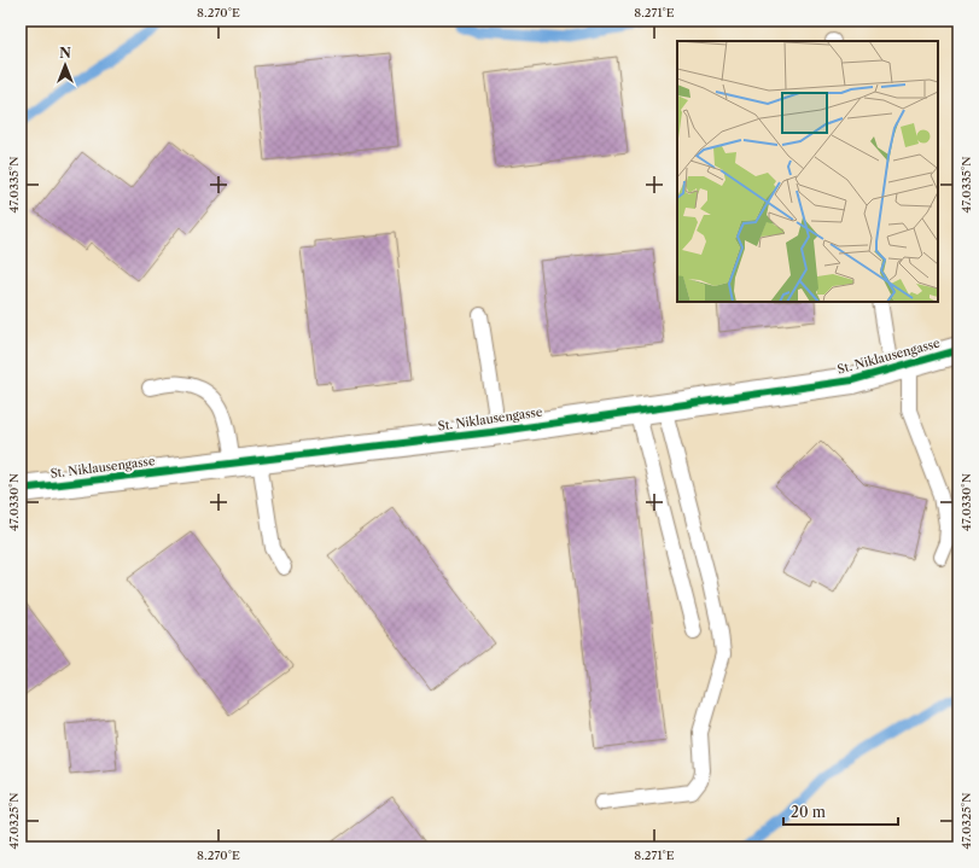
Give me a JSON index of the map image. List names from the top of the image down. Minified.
{"streets":{"street":["St. Niklausengasse"]},"scale_bar":"20 m","north":"top","coordinates":["8.270°E","8.271°E","47.0335°N","47.0330°N","47.0325°N"]}
